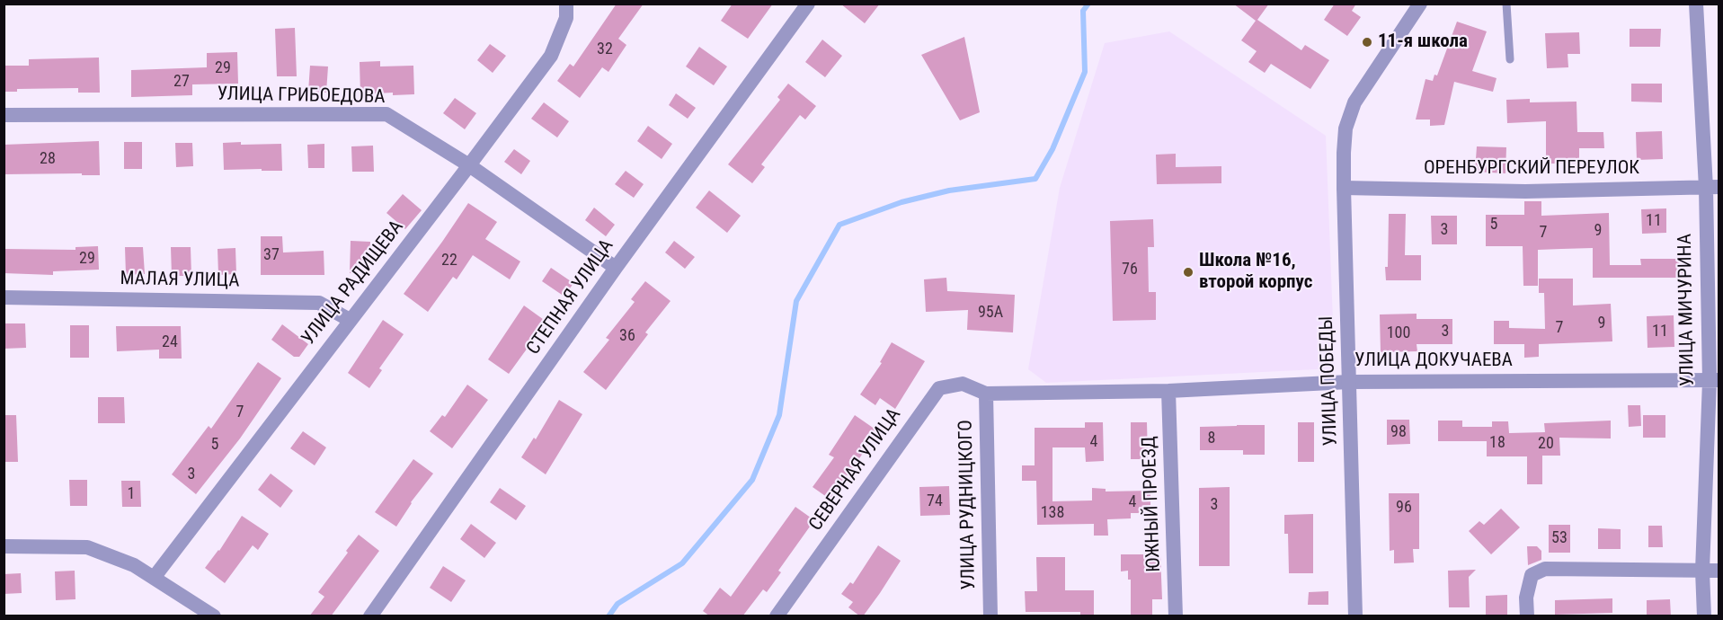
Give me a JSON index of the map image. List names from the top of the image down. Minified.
{"streets":{"street":["УЛИЦА ГРИБОЕДОВА","ОРЕНБУРГСКИЙ ПЕРЕУЛОК","МАЛАЯ УЛИЦА","УЛИЦА РАДИЩЕВА","СТЕПНАЯ УЛИЦА","УЛИЦА МИЧУРИНА","УЛИЦА ДОКУЧАЕВА","УЛИЦА ПОБЕДЫ","СЕВЕРНАЯ УЛИЦА","ЮЖНЫЙ ПРОЕЗД","УЛИЦА РУДНИЦКОГО"]},"crossings":[["УЛИЦА ГРИБОЕДОВА","УЛИЦА РАДИЩЕВА"],["УЛИЦА ГРИБОЕДОВА","СТЕПНАЯ УЛИЦА"],["ОРЕНБУРГСКИЙ ПЕРЕУЛОК","УЛИЦА МИЧУРИНА"],["ОРЕНБУРГСКИЙ ПЕРЕУЛОК","УЛИЦА ПОБЕДЫ"],["МАЛАЯ УЛИЦА","УЛИЦА РАДИЩЕВА"],["УЛИЦА МИЧУРИНА","УЛИЦА ДОКУЧАЕВА"],["УЛИЦА ДОКУЧАЕВА","УЛИЦА ПОБЕДЫ"],["УЛИЦА ДОКУЧАЕВА","СЕВЕРНАЯ УЛИЦА"],["УЛИЦА ДОКУЧАЕВА","ЮЖНЫЙ ПРОЕЗД"],["УЛИЦА ДОКУЧАЕВА","УЛИЦА РУДНИЦКОГО"],["СЕВЕРНАЯ УЛИЦА","УЛИЦА РУДНИЦКОГО"]],"places":["11-я школа","Школа №16, второй корпус"],"house_numbers":["32","29","27","28","11","5","3","9","7","37","29","22","76","95А","9","7","3","11","100","36","24","7","98","8","4","18","20","5","3","1","74","4","3","96","138","53"]}
